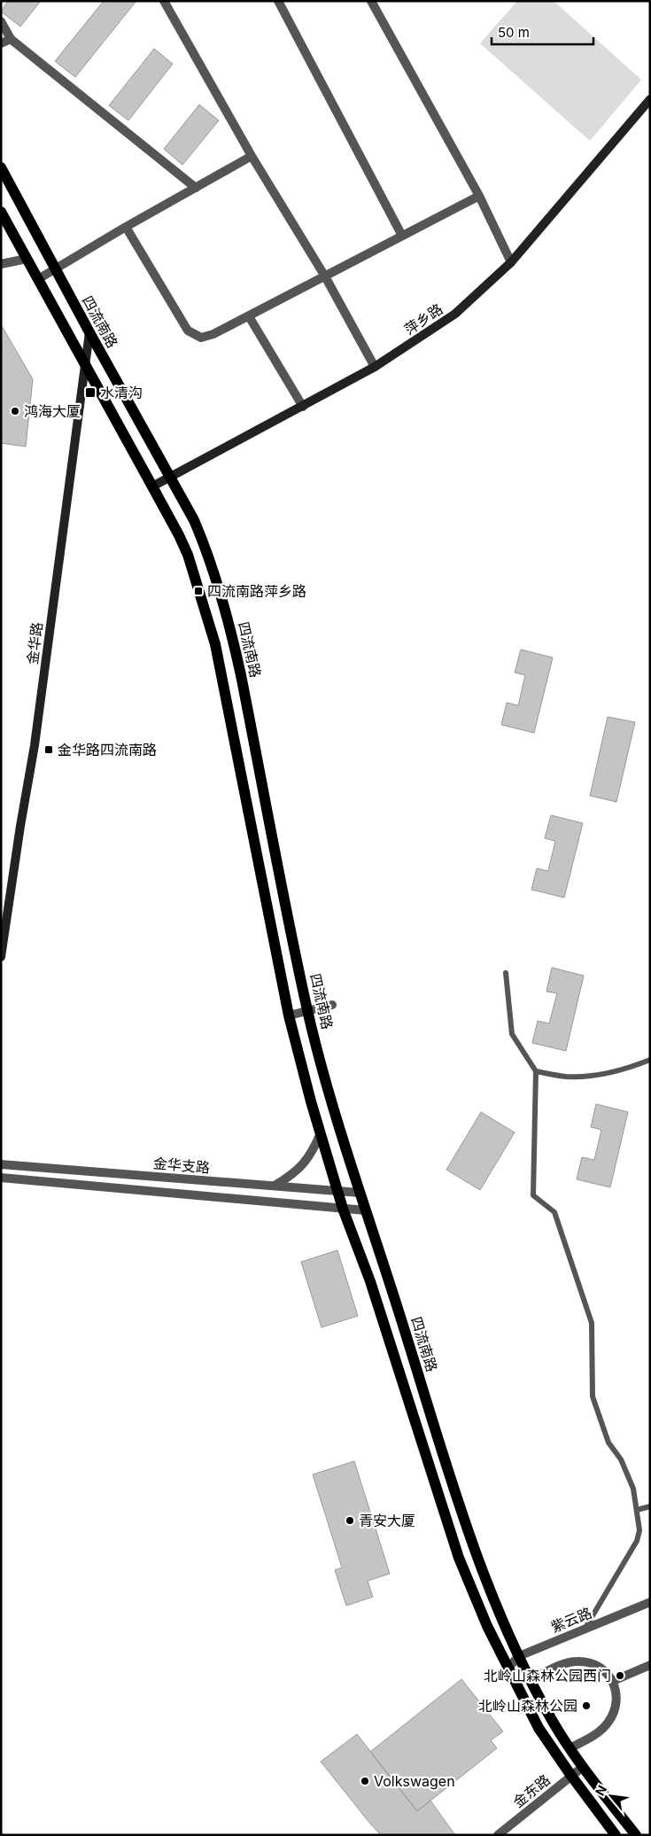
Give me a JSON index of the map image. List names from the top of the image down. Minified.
{"streets":{"main road":["萍乡路","四流南路","金华路"],"street":["金华支路","紫云路","金东路"]},"crossings":[["萍乡路","四流南路"],["四流南路","金华路"],["四流南路","金华支路"],["四流南路","紫云路"],["四流南路","金东路"]],"places":{"transit":["水清沟","四流南路萍乡路","金华路四流南路"],"other":["鸿海大厦","青安大厦","北岭山森林公园西门","北岭山森林公园","Volkswagen"]},"scale_bar":"50 m","north":"top left"}
